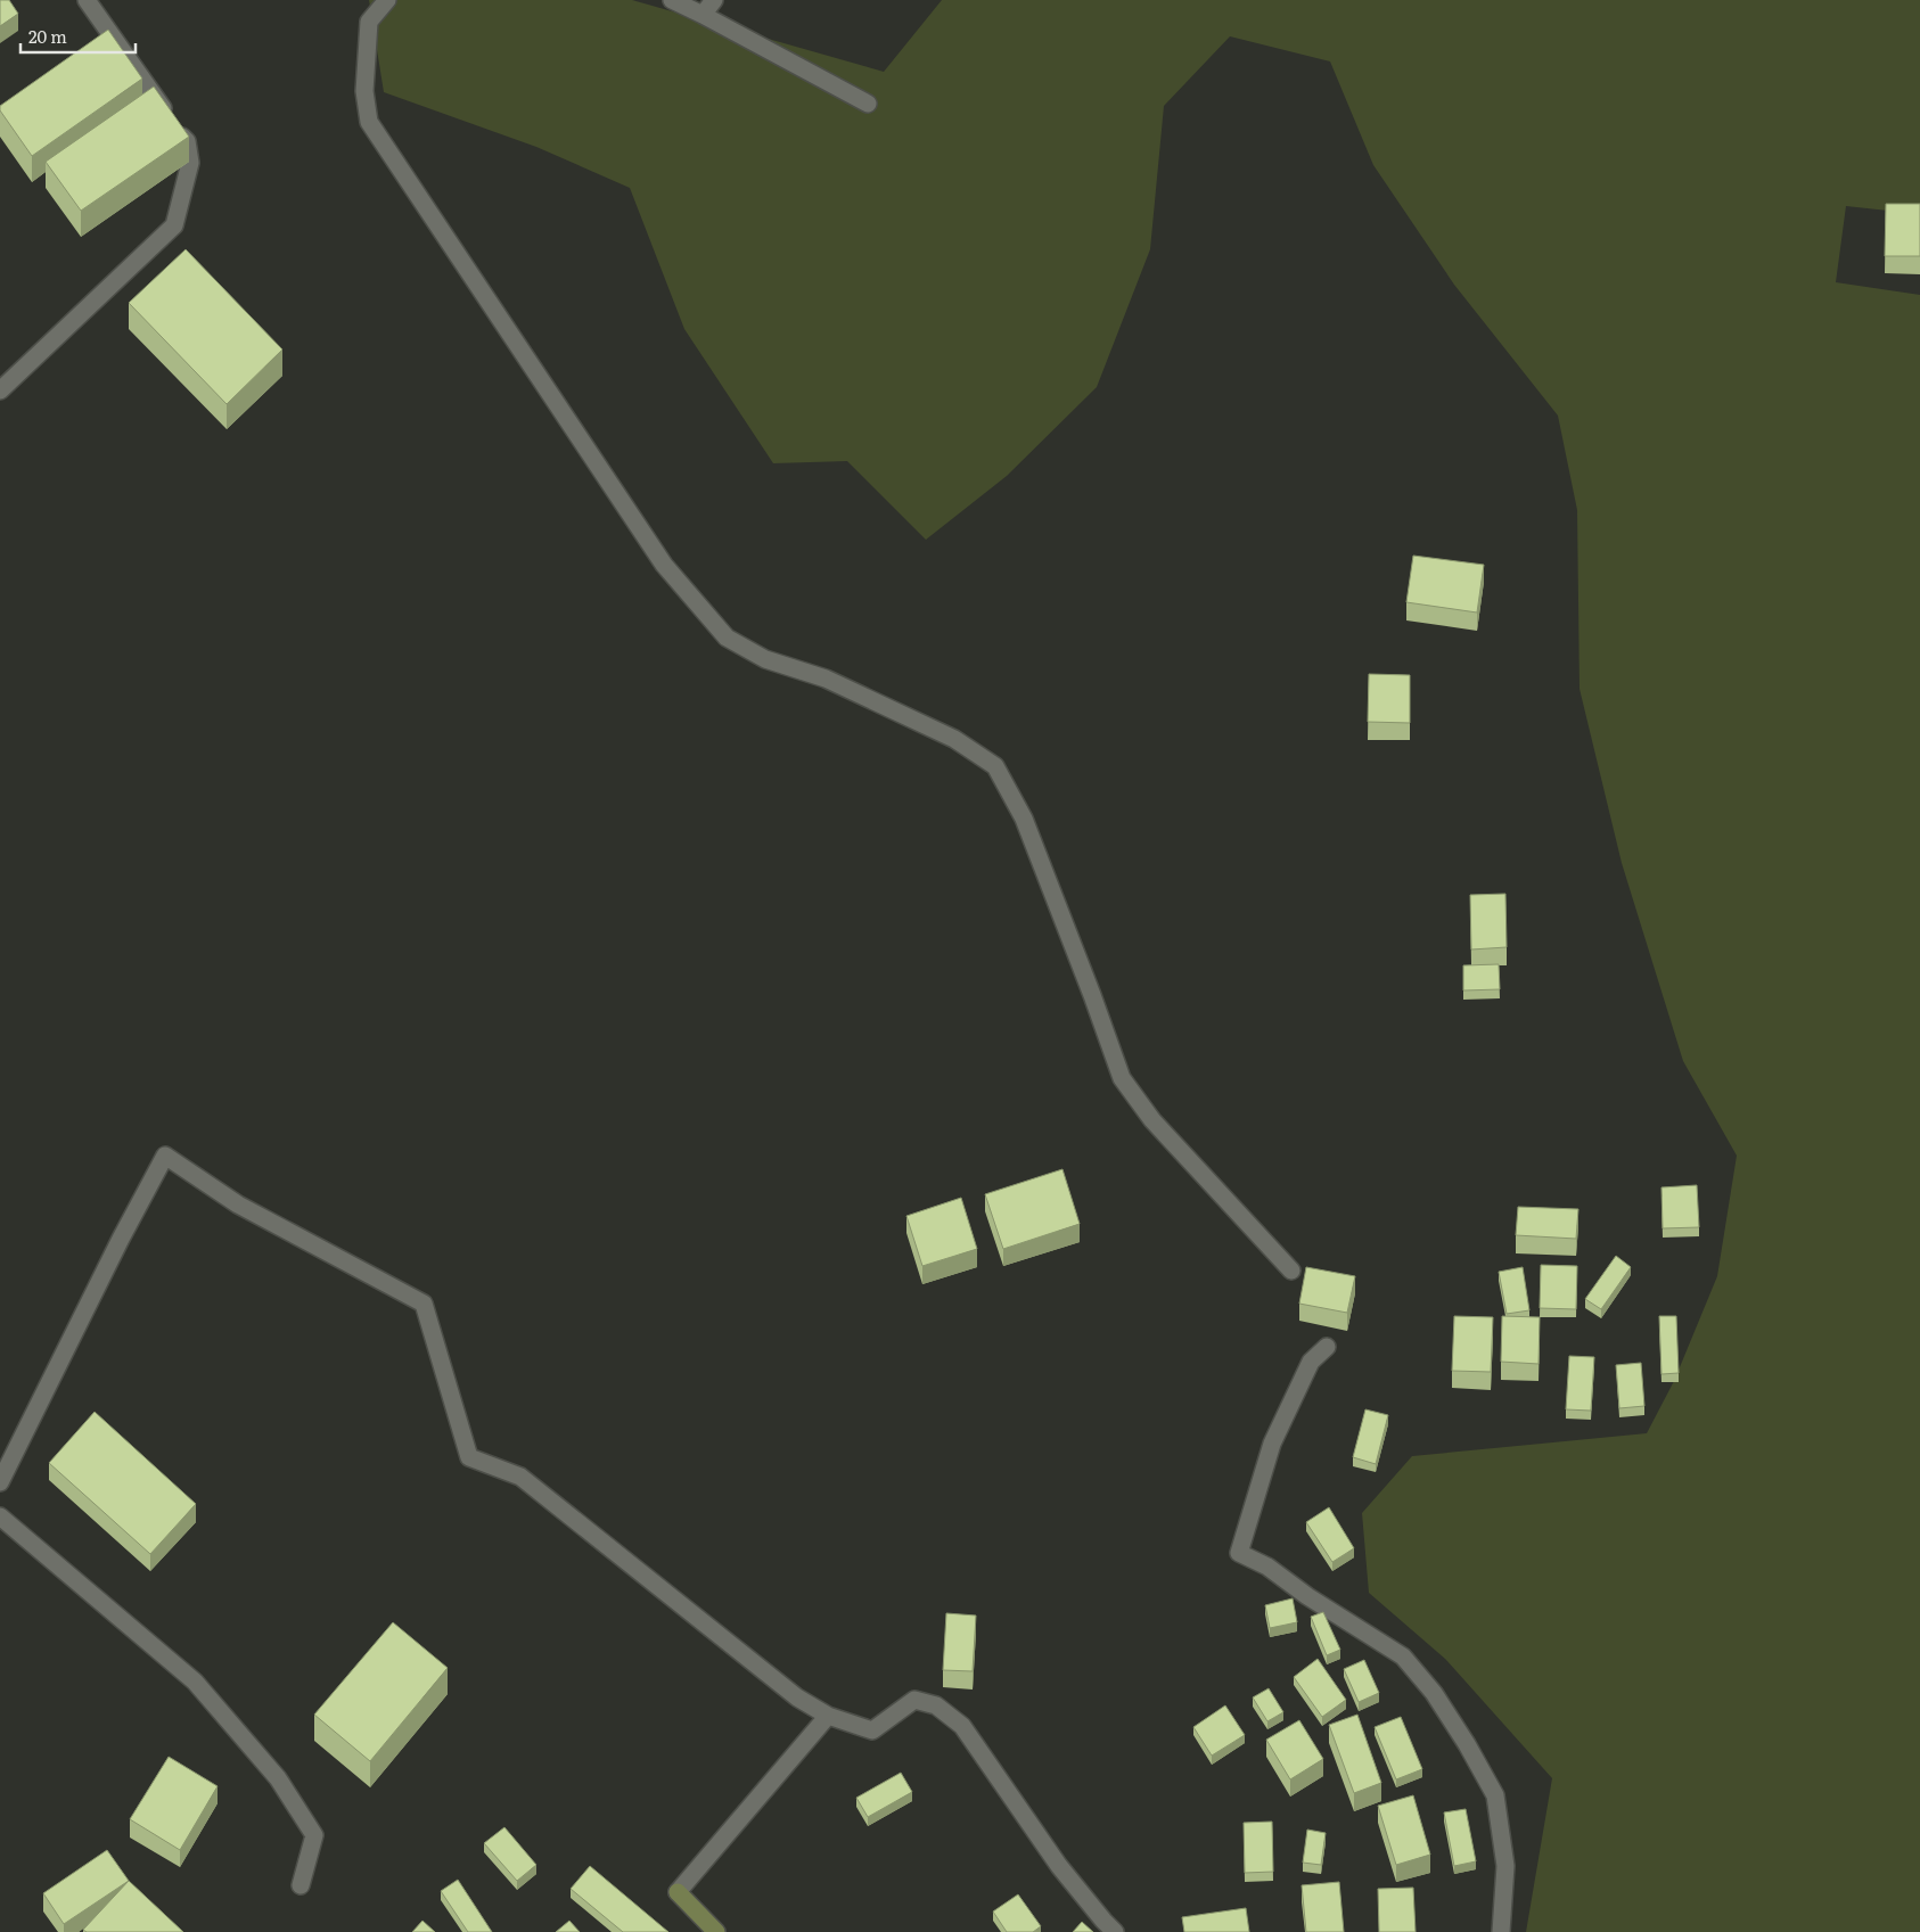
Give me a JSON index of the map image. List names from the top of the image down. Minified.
{"scale_bar":"20 m"}
